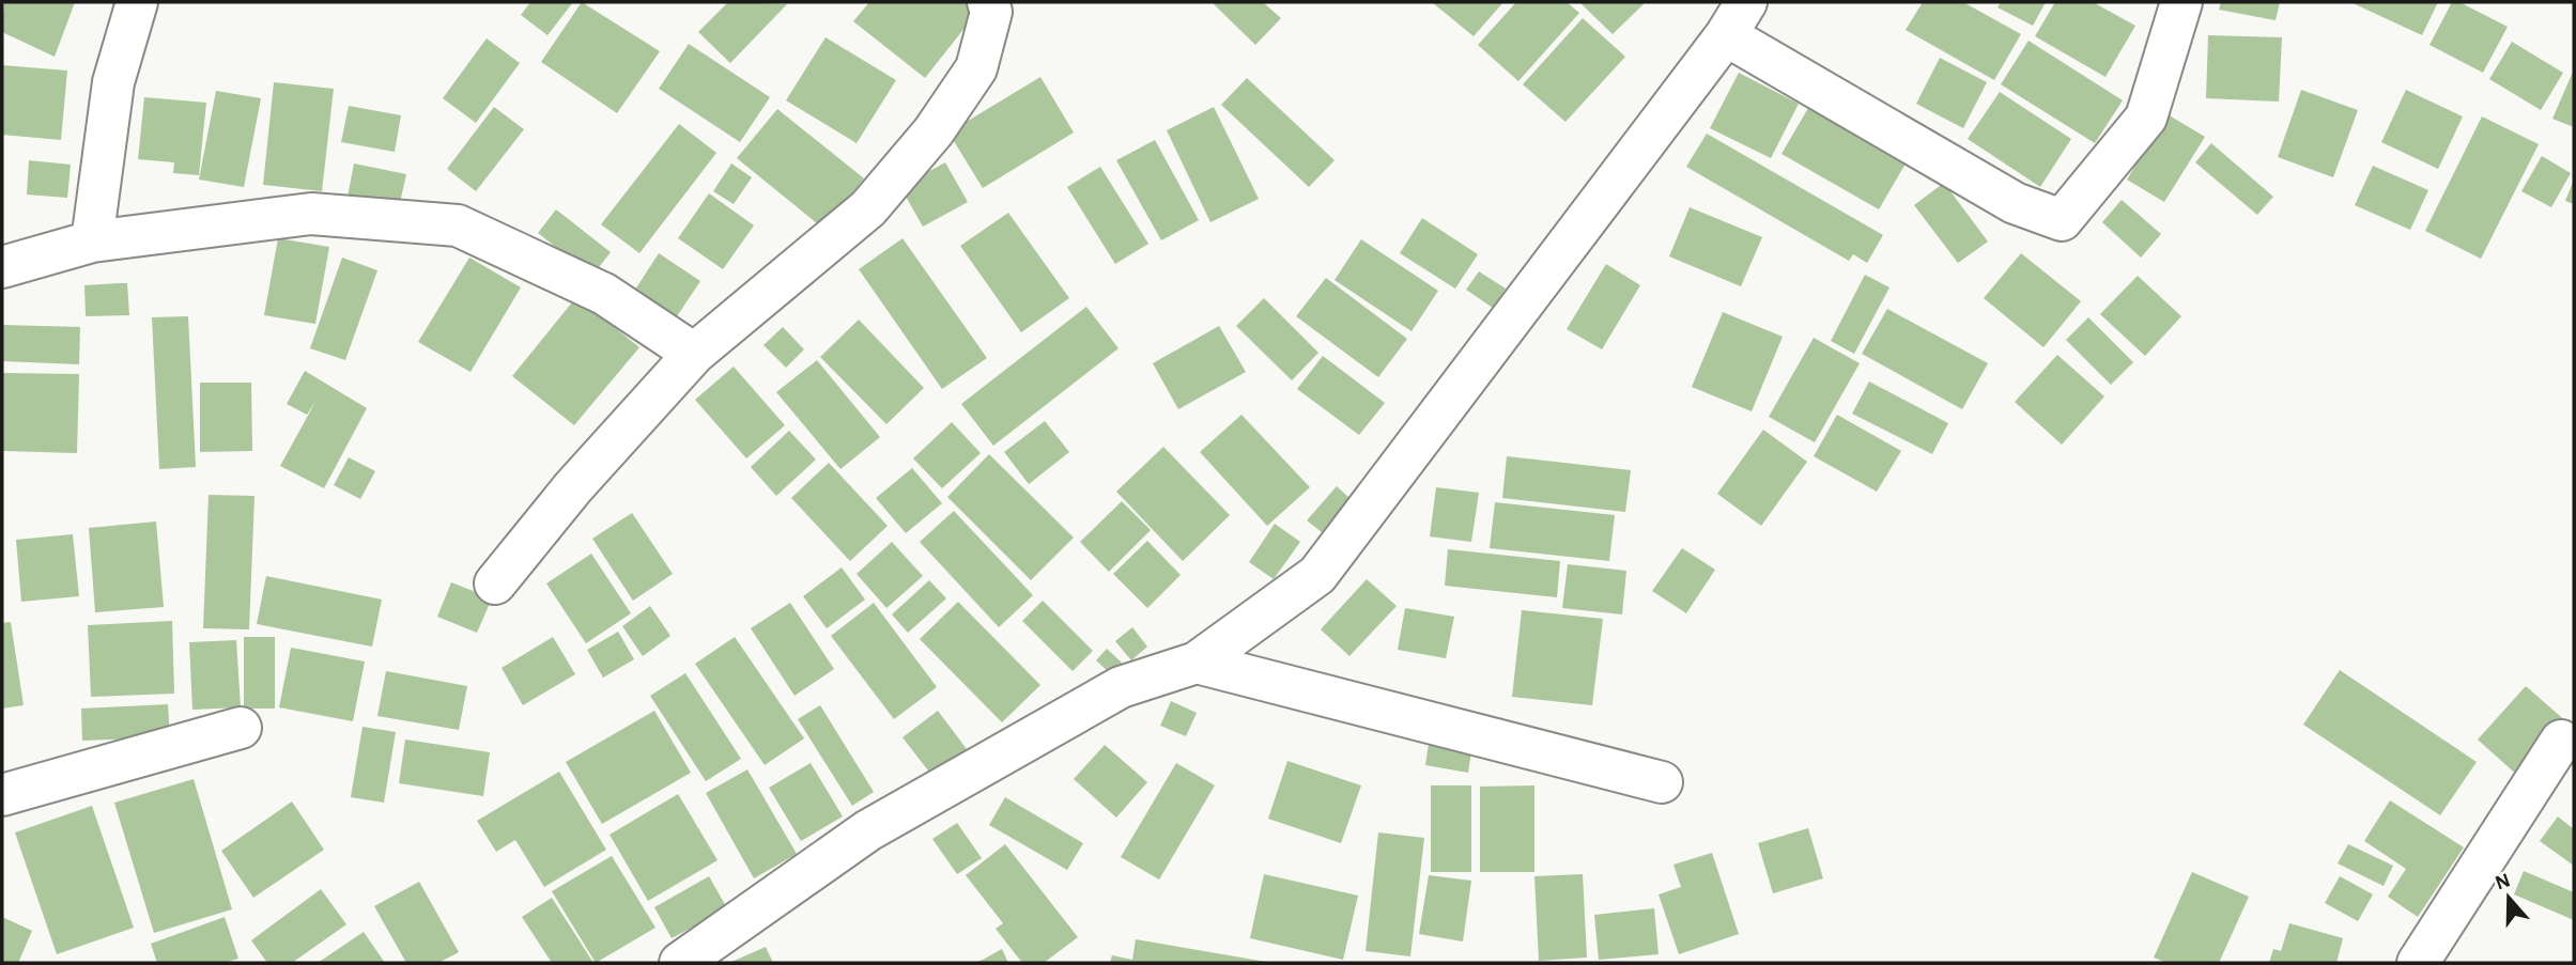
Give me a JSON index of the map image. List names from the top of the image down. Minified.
{"north":"top"}
